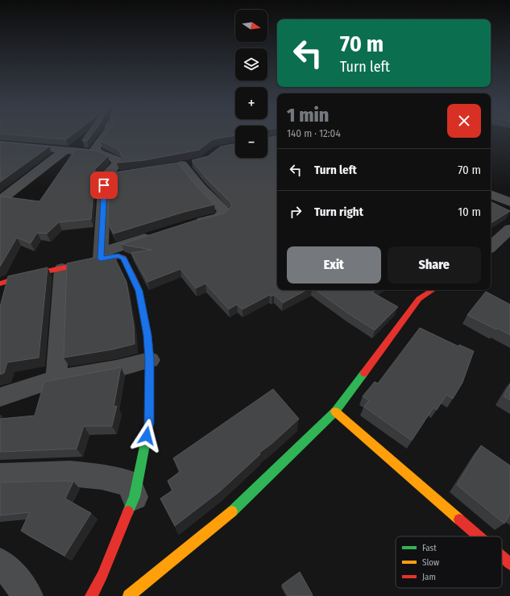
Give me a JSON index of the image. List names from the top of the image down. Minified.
{"legend":["Fast","Slow","Jam"],"north":"right","page":{"map_buttons":["+","−"],"turn":["70 m","Turn left"],"heading":["1 min","140 m · 12:04"],"list":[{"name":"Turn left","value":"70 m"},{"name":"Turn right","value":"10 m"}],"buttons":["Exit","Share"]}}
